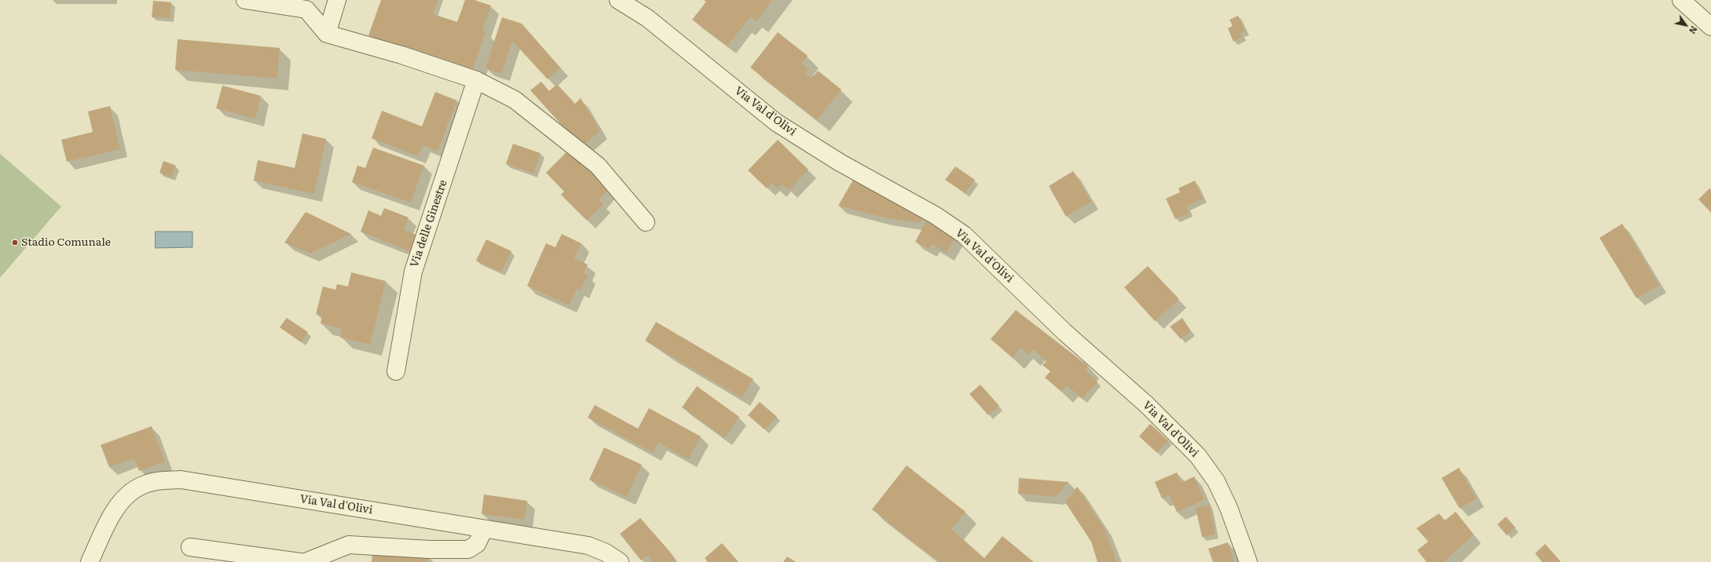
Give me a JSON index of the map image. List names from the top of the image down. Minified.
{"streets":{"street":["Via Val d'Olivi","Via delle Ginestre"]},"places":["Stadio Comunale"],"north":"bottom right"}
